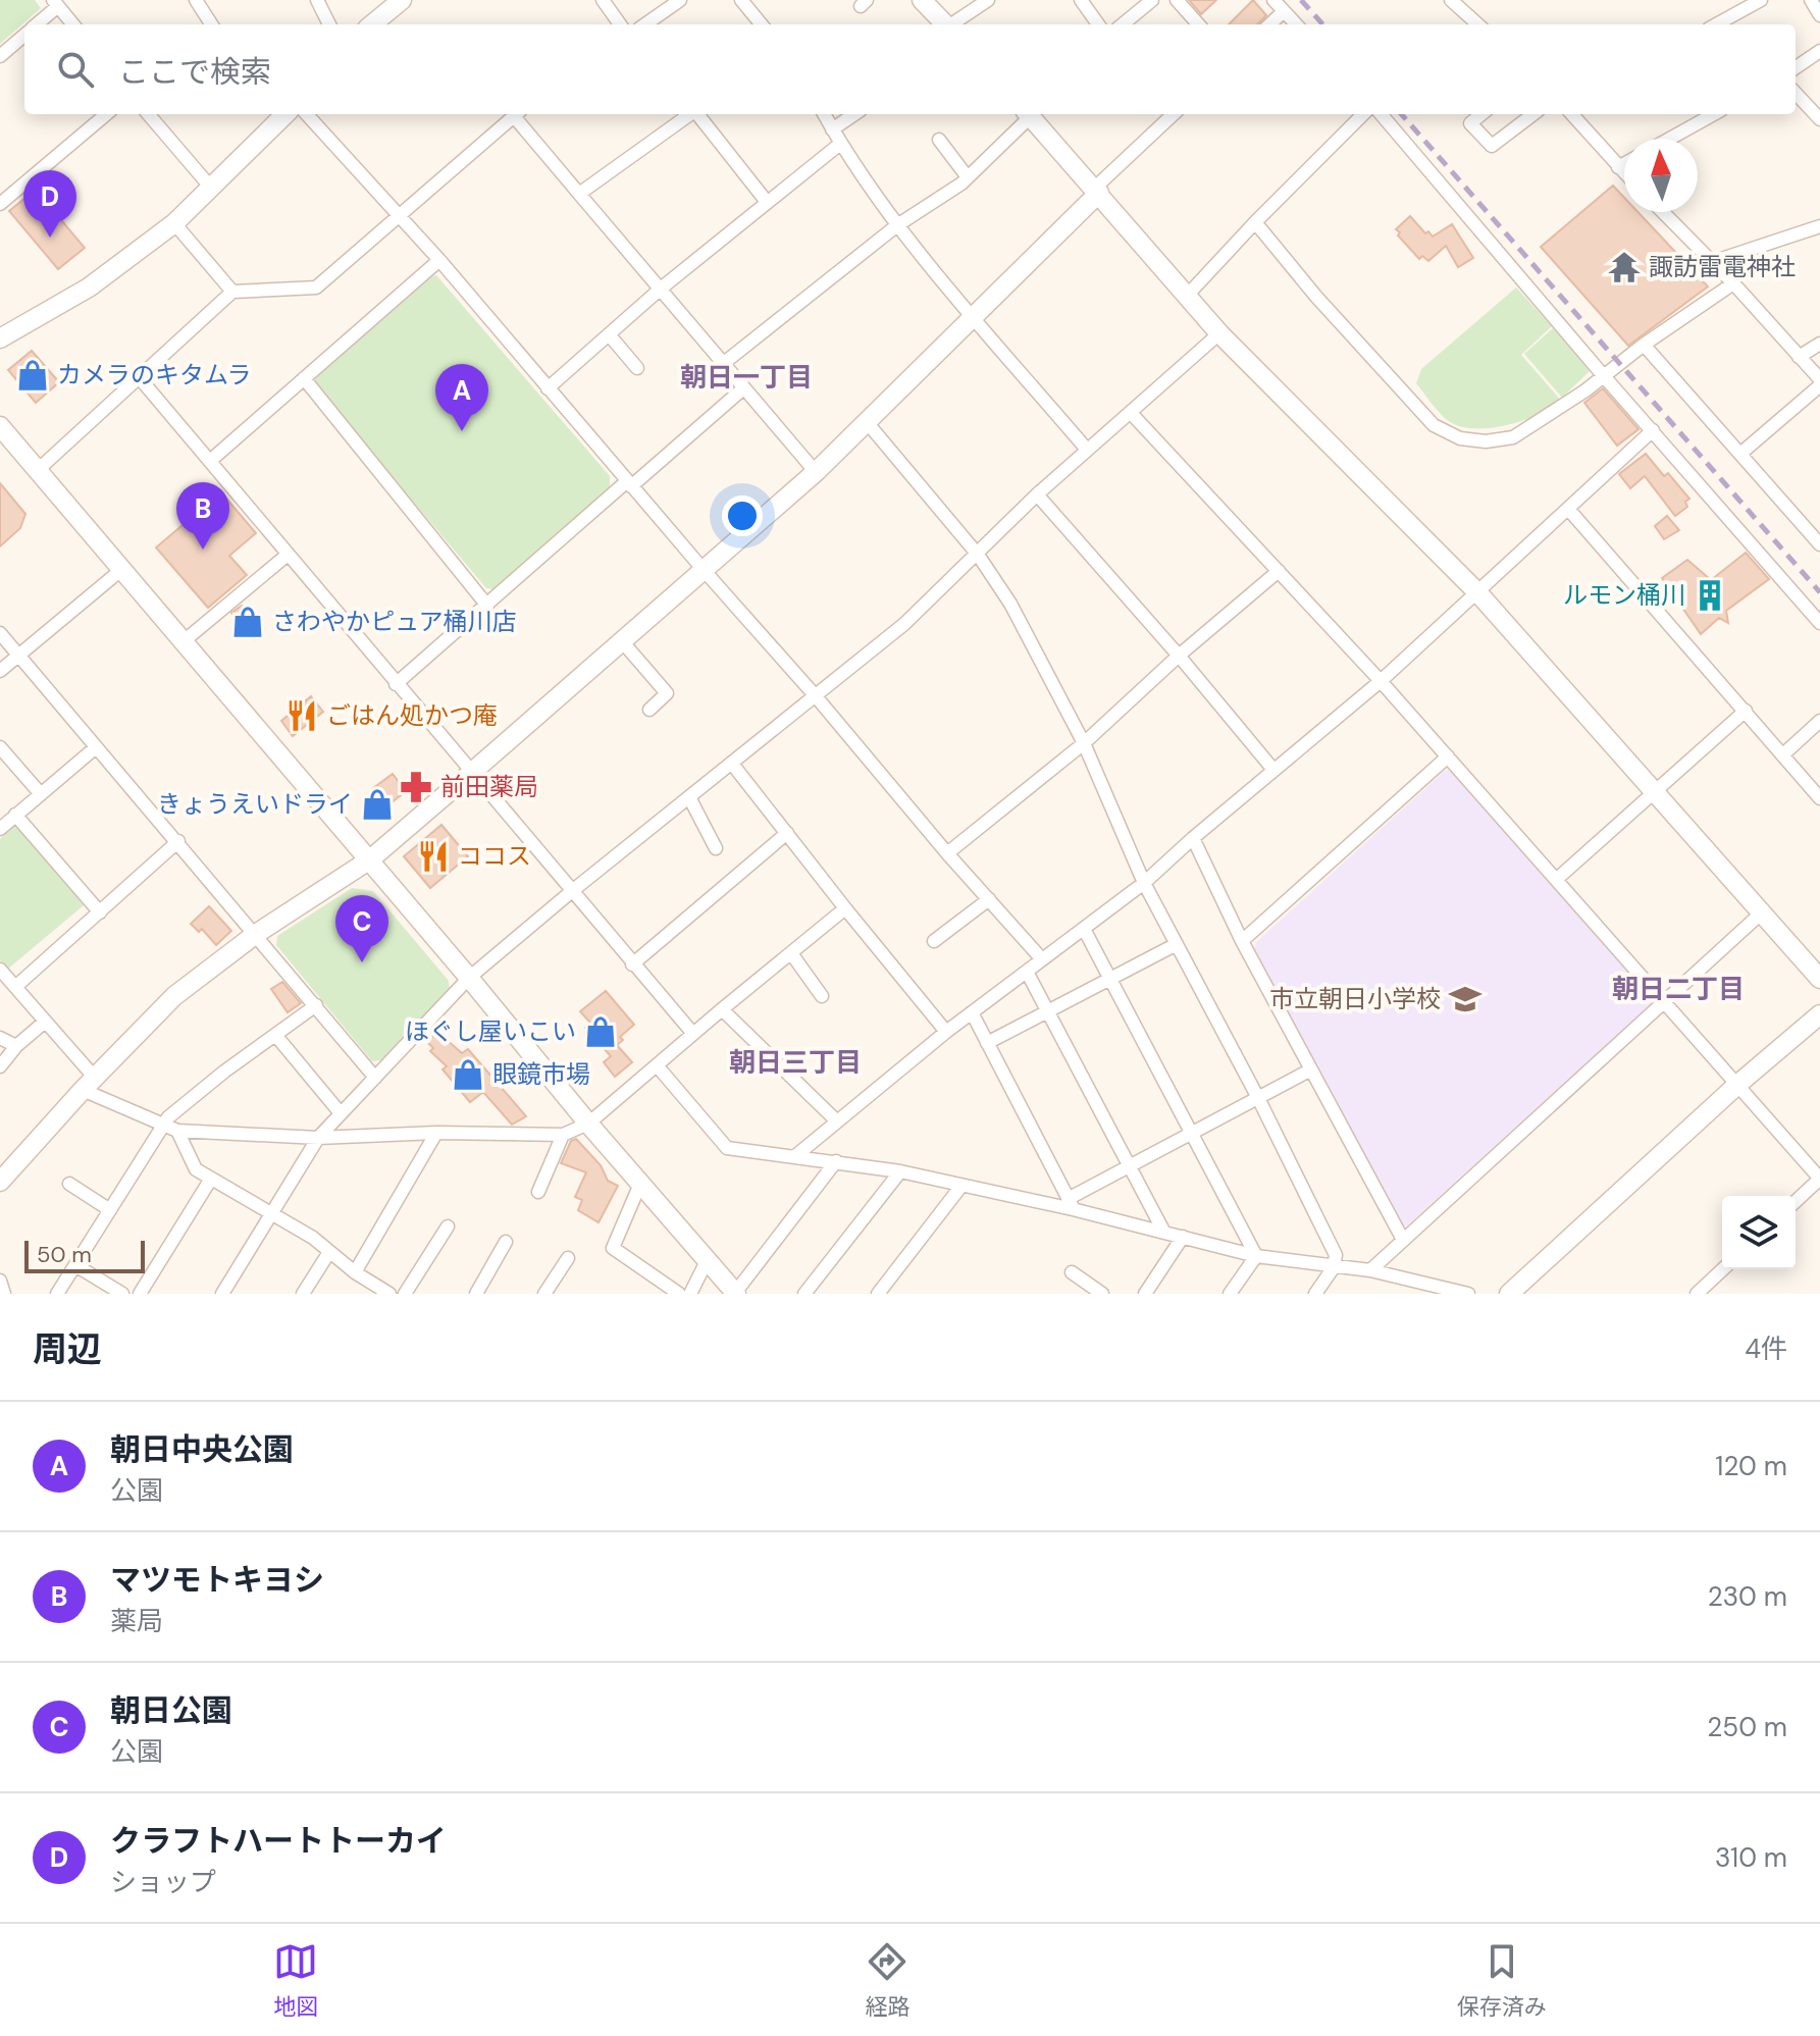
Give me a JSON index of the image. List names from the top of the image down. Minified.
{"districts":["朝日一丁目","朝日二丁目","朝日三丁目"],"places":{"temple":["諏訪雷電神社"],"shop":["カメラのキタムラ","さわやかピュア桶川店","きょうえいドライ","ほぐし屋いこい","眼鏡市場"],"building":["ルモン桶川"],"restaurant":["ごはん処かつ庵","ココス"],"pharmacy":["前田薬局"],"school or university":["市立朝日小学校"]},"scale_bar":"50 m","north":"top","page":{"search":"ここで検索","pins":["D","A","B","C"],"scale":"50 m","heading":["周辺","4件"],"list":[{"mark":"A","name":"朝日中央公園","note":"公園","value":"120 m"},{"mark":"B","name":"マツモトキヨシ","note":"薬局","value":"230 m"},{"mark":"C","name":"朝日公園","note":"公園","value":"250 m"},{"mark":"D","name":"クラフトハートトーカイ","note":"ショップ","value":"310 m"}],"nav":["地図","経路","保存済み"]}}
